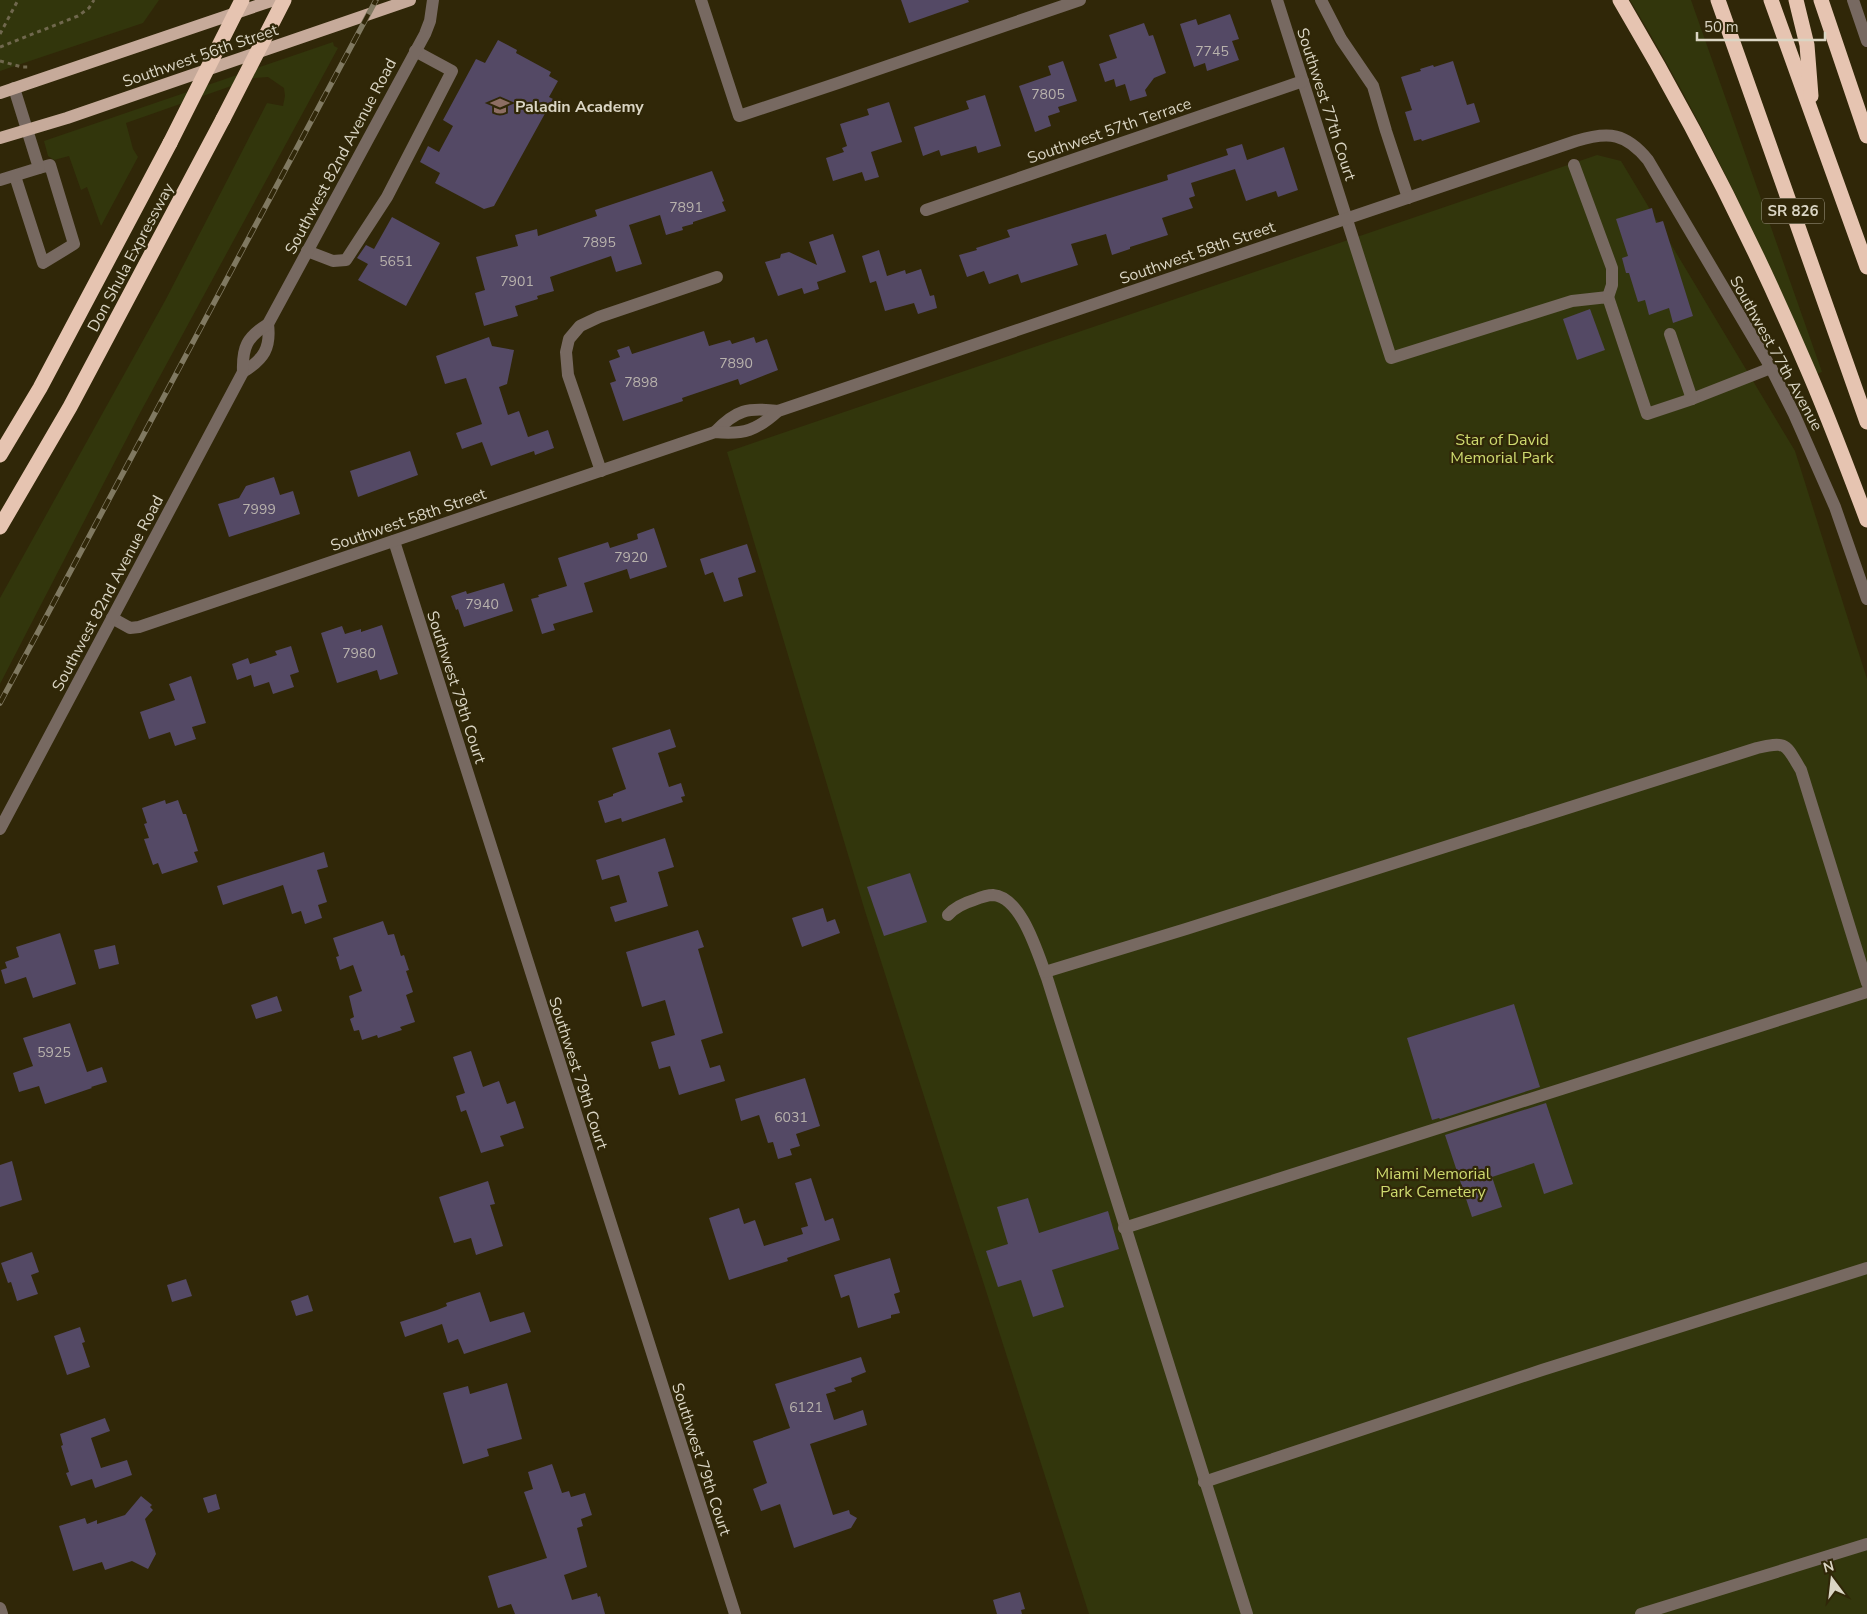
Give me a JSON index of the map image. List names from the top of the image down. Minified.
{"streets":{"highway":["SR 826","Don Shula Expressway"],"main road":["Southwest 56th Street"],"street":["Southwest 77th Court","Southwest 57th Terrace","Southwest 82nd Avenue Road","Southwest 58th Street","Southwest 77th Avenue","Southwest 79th Court"]},"crossings":[["Southwest 77th Court","Southwest 57th Terrace"],["Southwest 77th Court","Southwest 58th Street"],["Southwest 82nd Avenue Road","Southwest 58th Street"],["Southwest 58th Street","Southwest 77th Avenue"],["Southwest 58th Street","Southwest 79th Court"]],"parks":["Star of David Memorial Park","Miami Memorial Park Cemetery"],"places":{"school or university":["Paladin Academy"]},"house_numbers":["7745","7805","7891","7895","5651","7901","7890","7898","7999","7920","7940","7980","5925","6031","6121"],"scale_bar":"50 m","north":"top"}
